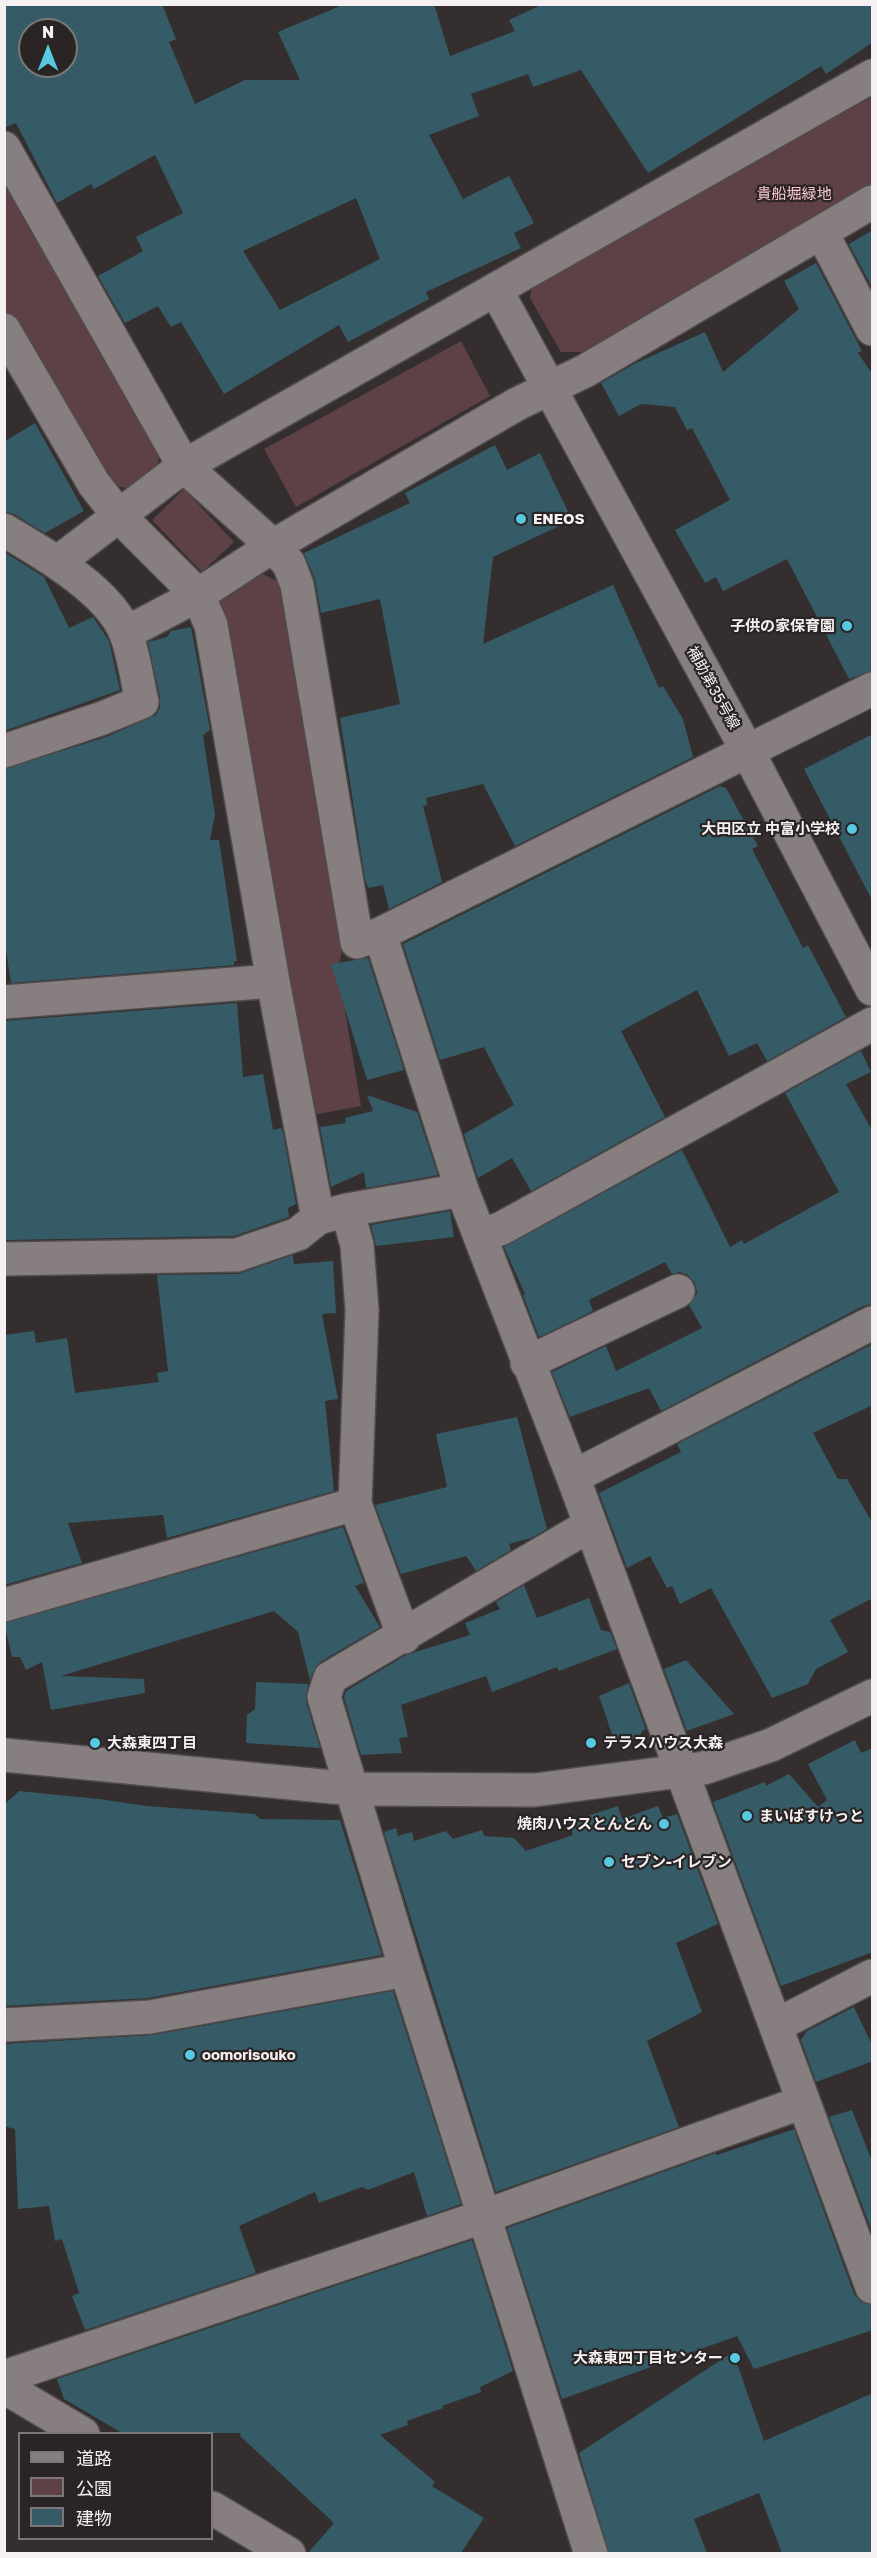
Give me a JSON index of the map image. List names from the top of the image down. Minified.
{"streets":{"street":["補助第35号線"]},"parks":["貴船堀緑地"],"places":["ENEOS","子供の家保育園","大田区立 中富小学校","大森東四丁目","テラスハウス大森","まいばすけっと","焼肉ハウスとんとん","セブン-イレブン","oomorisouko","大森東四丁目センター"],"legend":["道路","公園","建物"],"north":"top"}
